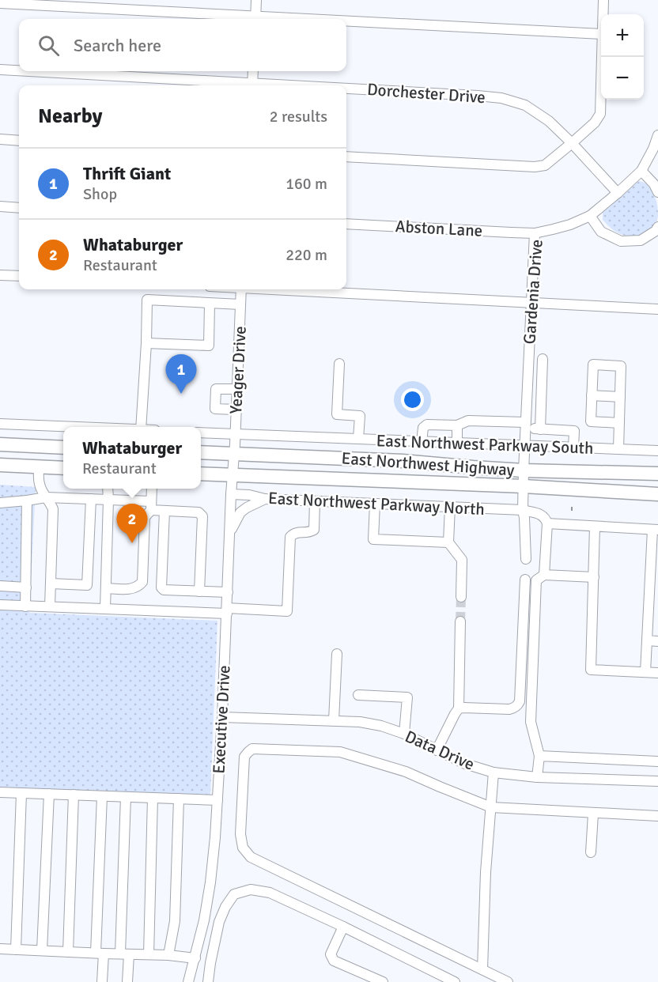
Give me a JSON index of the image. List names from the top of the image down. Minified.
{"streets":{"main road":["East Northwest Highway"],"street":["Dorchester Drive","Abston Lane","Gardenia Drive","Yeager Drive","East Northwest Parkway South","East Northwest Parkway North","Executive Drive","Data Drive"]},"crossings":[["Dorchester Drive","Gardenia Drive"],["Abston Lane","Gardenia Drive"],["Gardenia Drive","East Northwest Parkway South"],["Gardenia Drive","East Northwest Highway"],["Gardenia Drive","East Northwest Parkway North"],["Yeager Drive","East Northwest Parkway South"],["Yeager Drive","East Northwest Highway"],["Yeager Drive","Executive Drive"],["East Northwest Highway","Executive Drive"],["East Northwest Parkway North","Executive Drive"],["Executive Drive","Data Drive"]],"page":{"map_buttons":["+","−"],"search":"Search here","heading":["Nearby","2 results"],"list":[{"mark":"1","name":"Thrift Giant","note":"Shop","value":"160 m"},{"mark":"2","name":"Whataburger","note":"Restaurant","value":"220 m"}],"pins":["1","2"],"popup":["Whataburger","Restaurant"]}}
